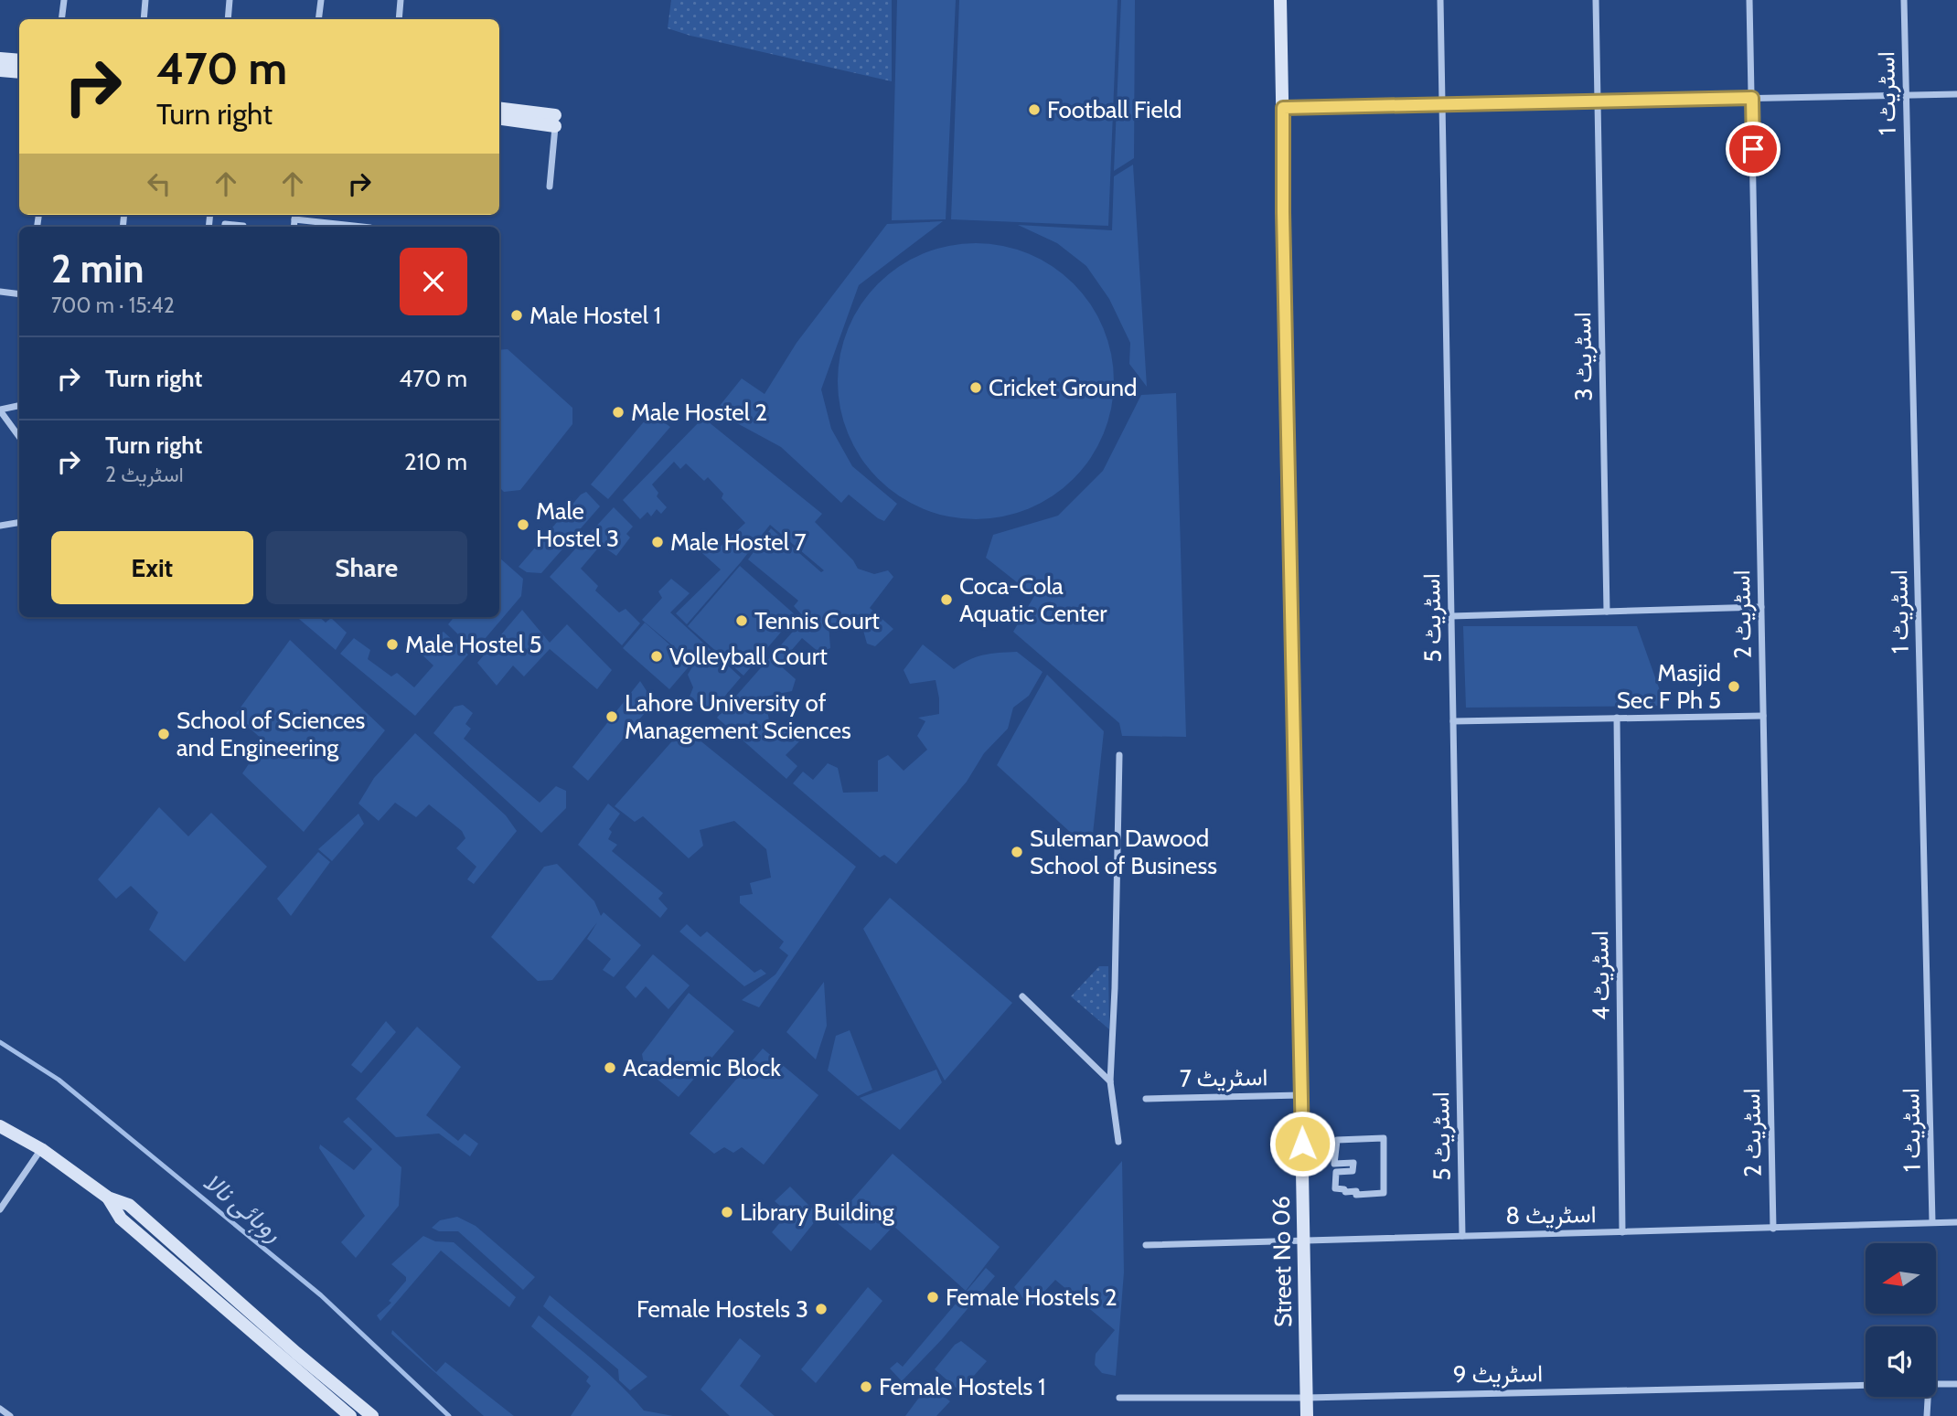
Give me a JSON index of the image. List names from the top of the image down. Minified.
{"streets":{"street":["اسٹریٹ 1","اسٹریٹ 3","اسٹریٹ 2","اسٹریٹ 5","اسٹریٹ 4","اسٹریٹ 7","اسٹریٹ 8","Street No 06","اسٹریٹ 9"]},"crossings":[["اسٹریٹ 1","اسٹریٹ 8"],["اسٹریٹ 2","اسٹریٹ 8"],["اسٹریٹ 5","اسٹریٹ 8"],["اسٹریٹ 4","اسٹریٹ 8"],["اسٹریٹ 7","Street No 06"],["اسٹریٹ 8","Street No 06"],["Street No 06","اسٹریٹ 9"]],"water":["روہائی نالا"],"places":["Football Field","Male Hostel 1","Cricket Ground","Male Hostel 2","Male Hostel 3","Male Hostel 7","Coca-Cola Aquatic Center","Tennis Court","Male Hostel 5","Volleyball Court","Masjid Sec F Ph 5","Lahore University of Management Sciences","School of Sciences and Engineering","Suleman Dawood School of Business","Academic Block","Library Building","Female Hostels 2","Female Hostels 3","Female Hostels 1"],"north":"left","page":{"turn":["470 m","Turn right"],"heading":["2 min","700 m · 15:42"],"list":[{"name":"Turn right","value":"470 m"},{"name":"Turn right","note":"اسٹریٹ 2","value":"210 m"}],"buttons":["Exit","Share"]}}
